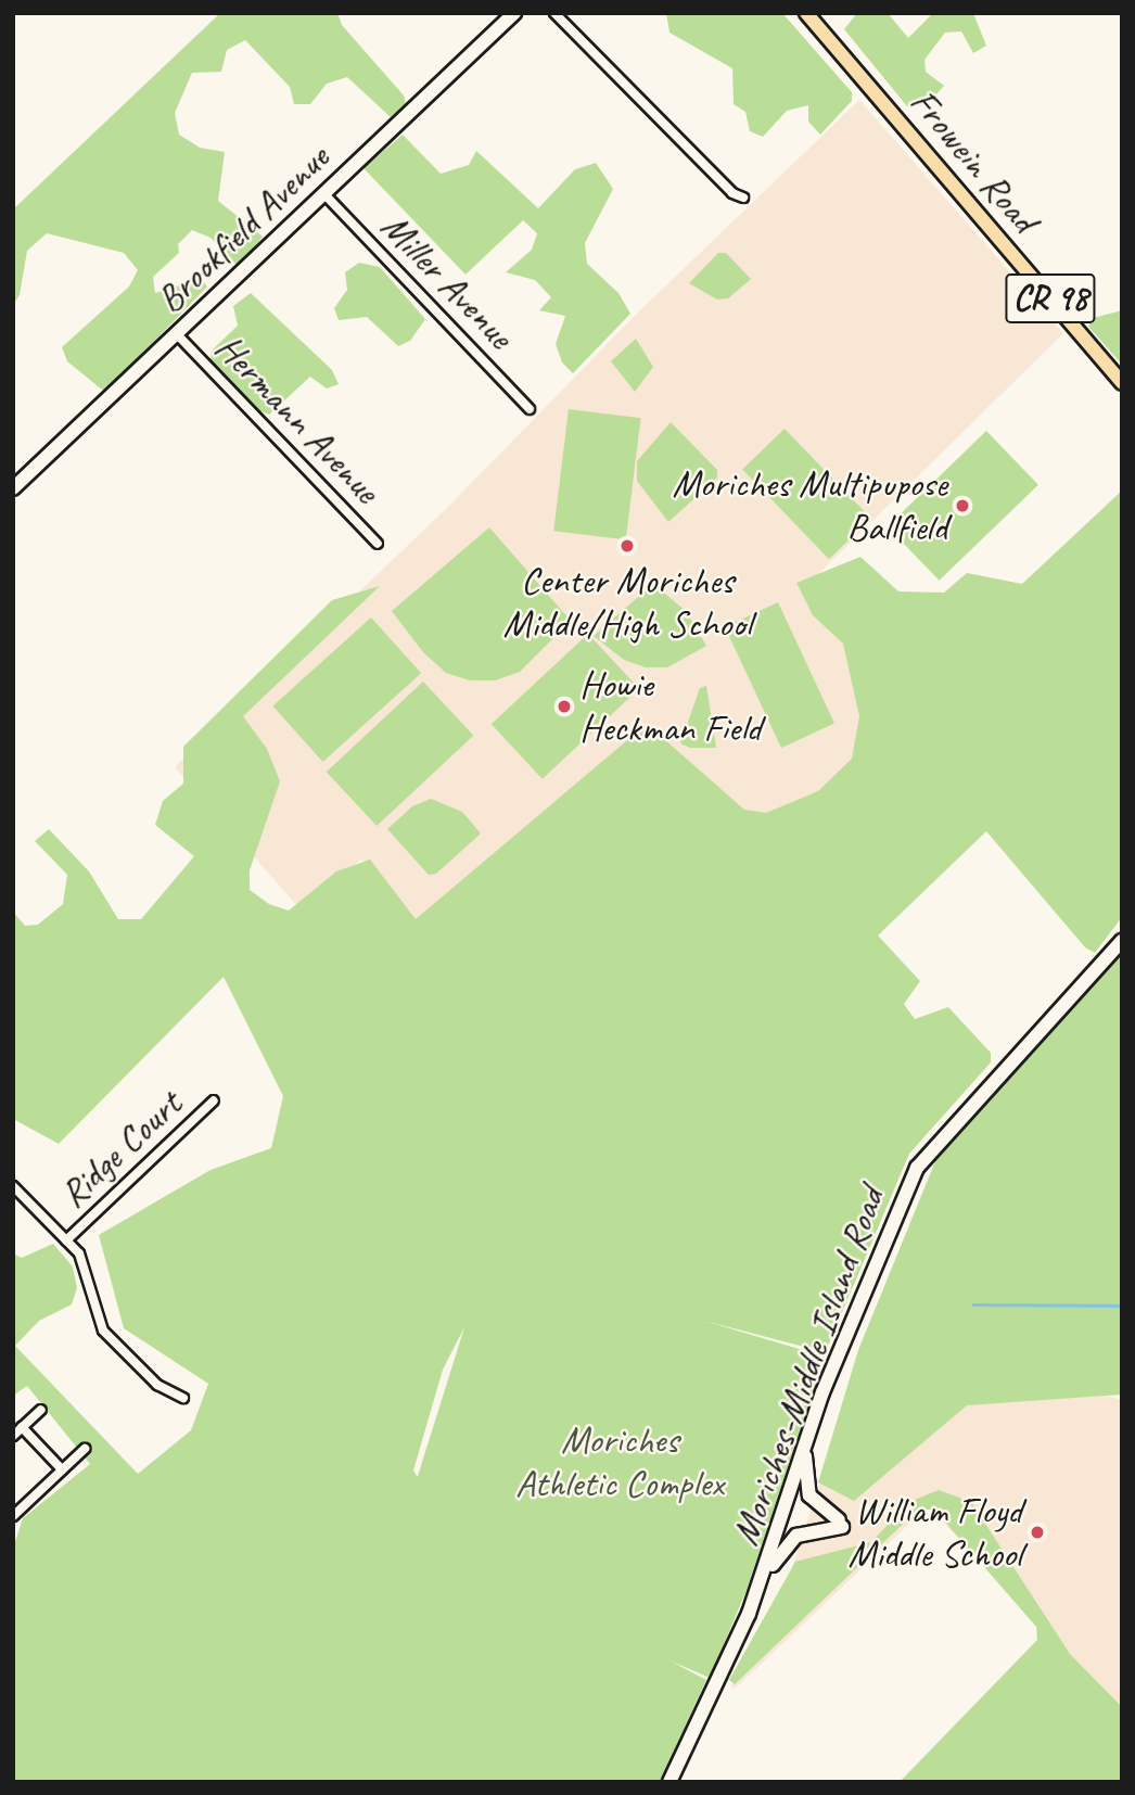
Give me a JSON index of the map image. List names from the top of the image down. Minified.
{"streets":{"main road":["Frowein Road","Brookfield Avenue","CR 98","Moriches-Middle Island Road"],"street":["Miller Avenue","Hermann Avenue","Ridge Court"]},"crossings":[["Brookfield Avenue","Miller Avenue"],["Brookfield Avenue","Hermann Avenue"]],"parks":["Moriches Athletic Complex"],"places":["Moriches Multipupose Ballfield","Center Moriches Middle/High School","Howie Heckman Field","William Floyd Middle School"]}
